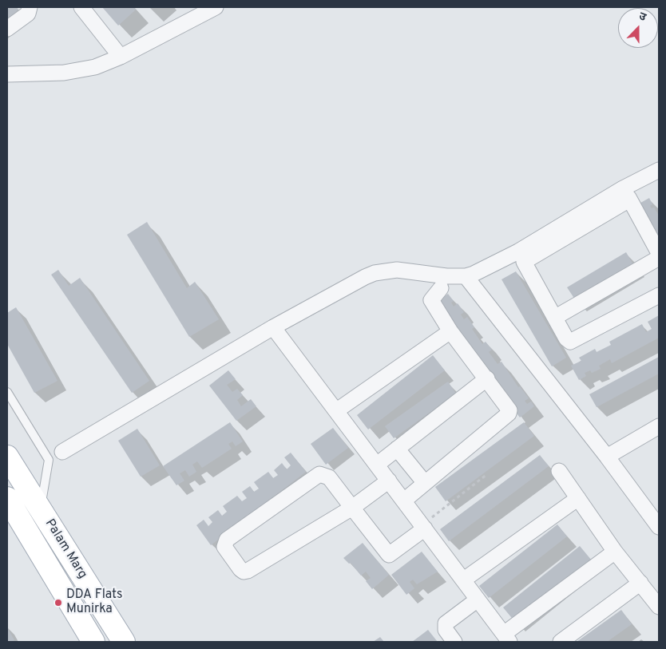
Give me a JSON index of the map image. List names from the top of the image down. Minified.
{"streets":{"main road":["Palam Marg"]},"places":["DDA Flats Munirka"],"north":"top"}
